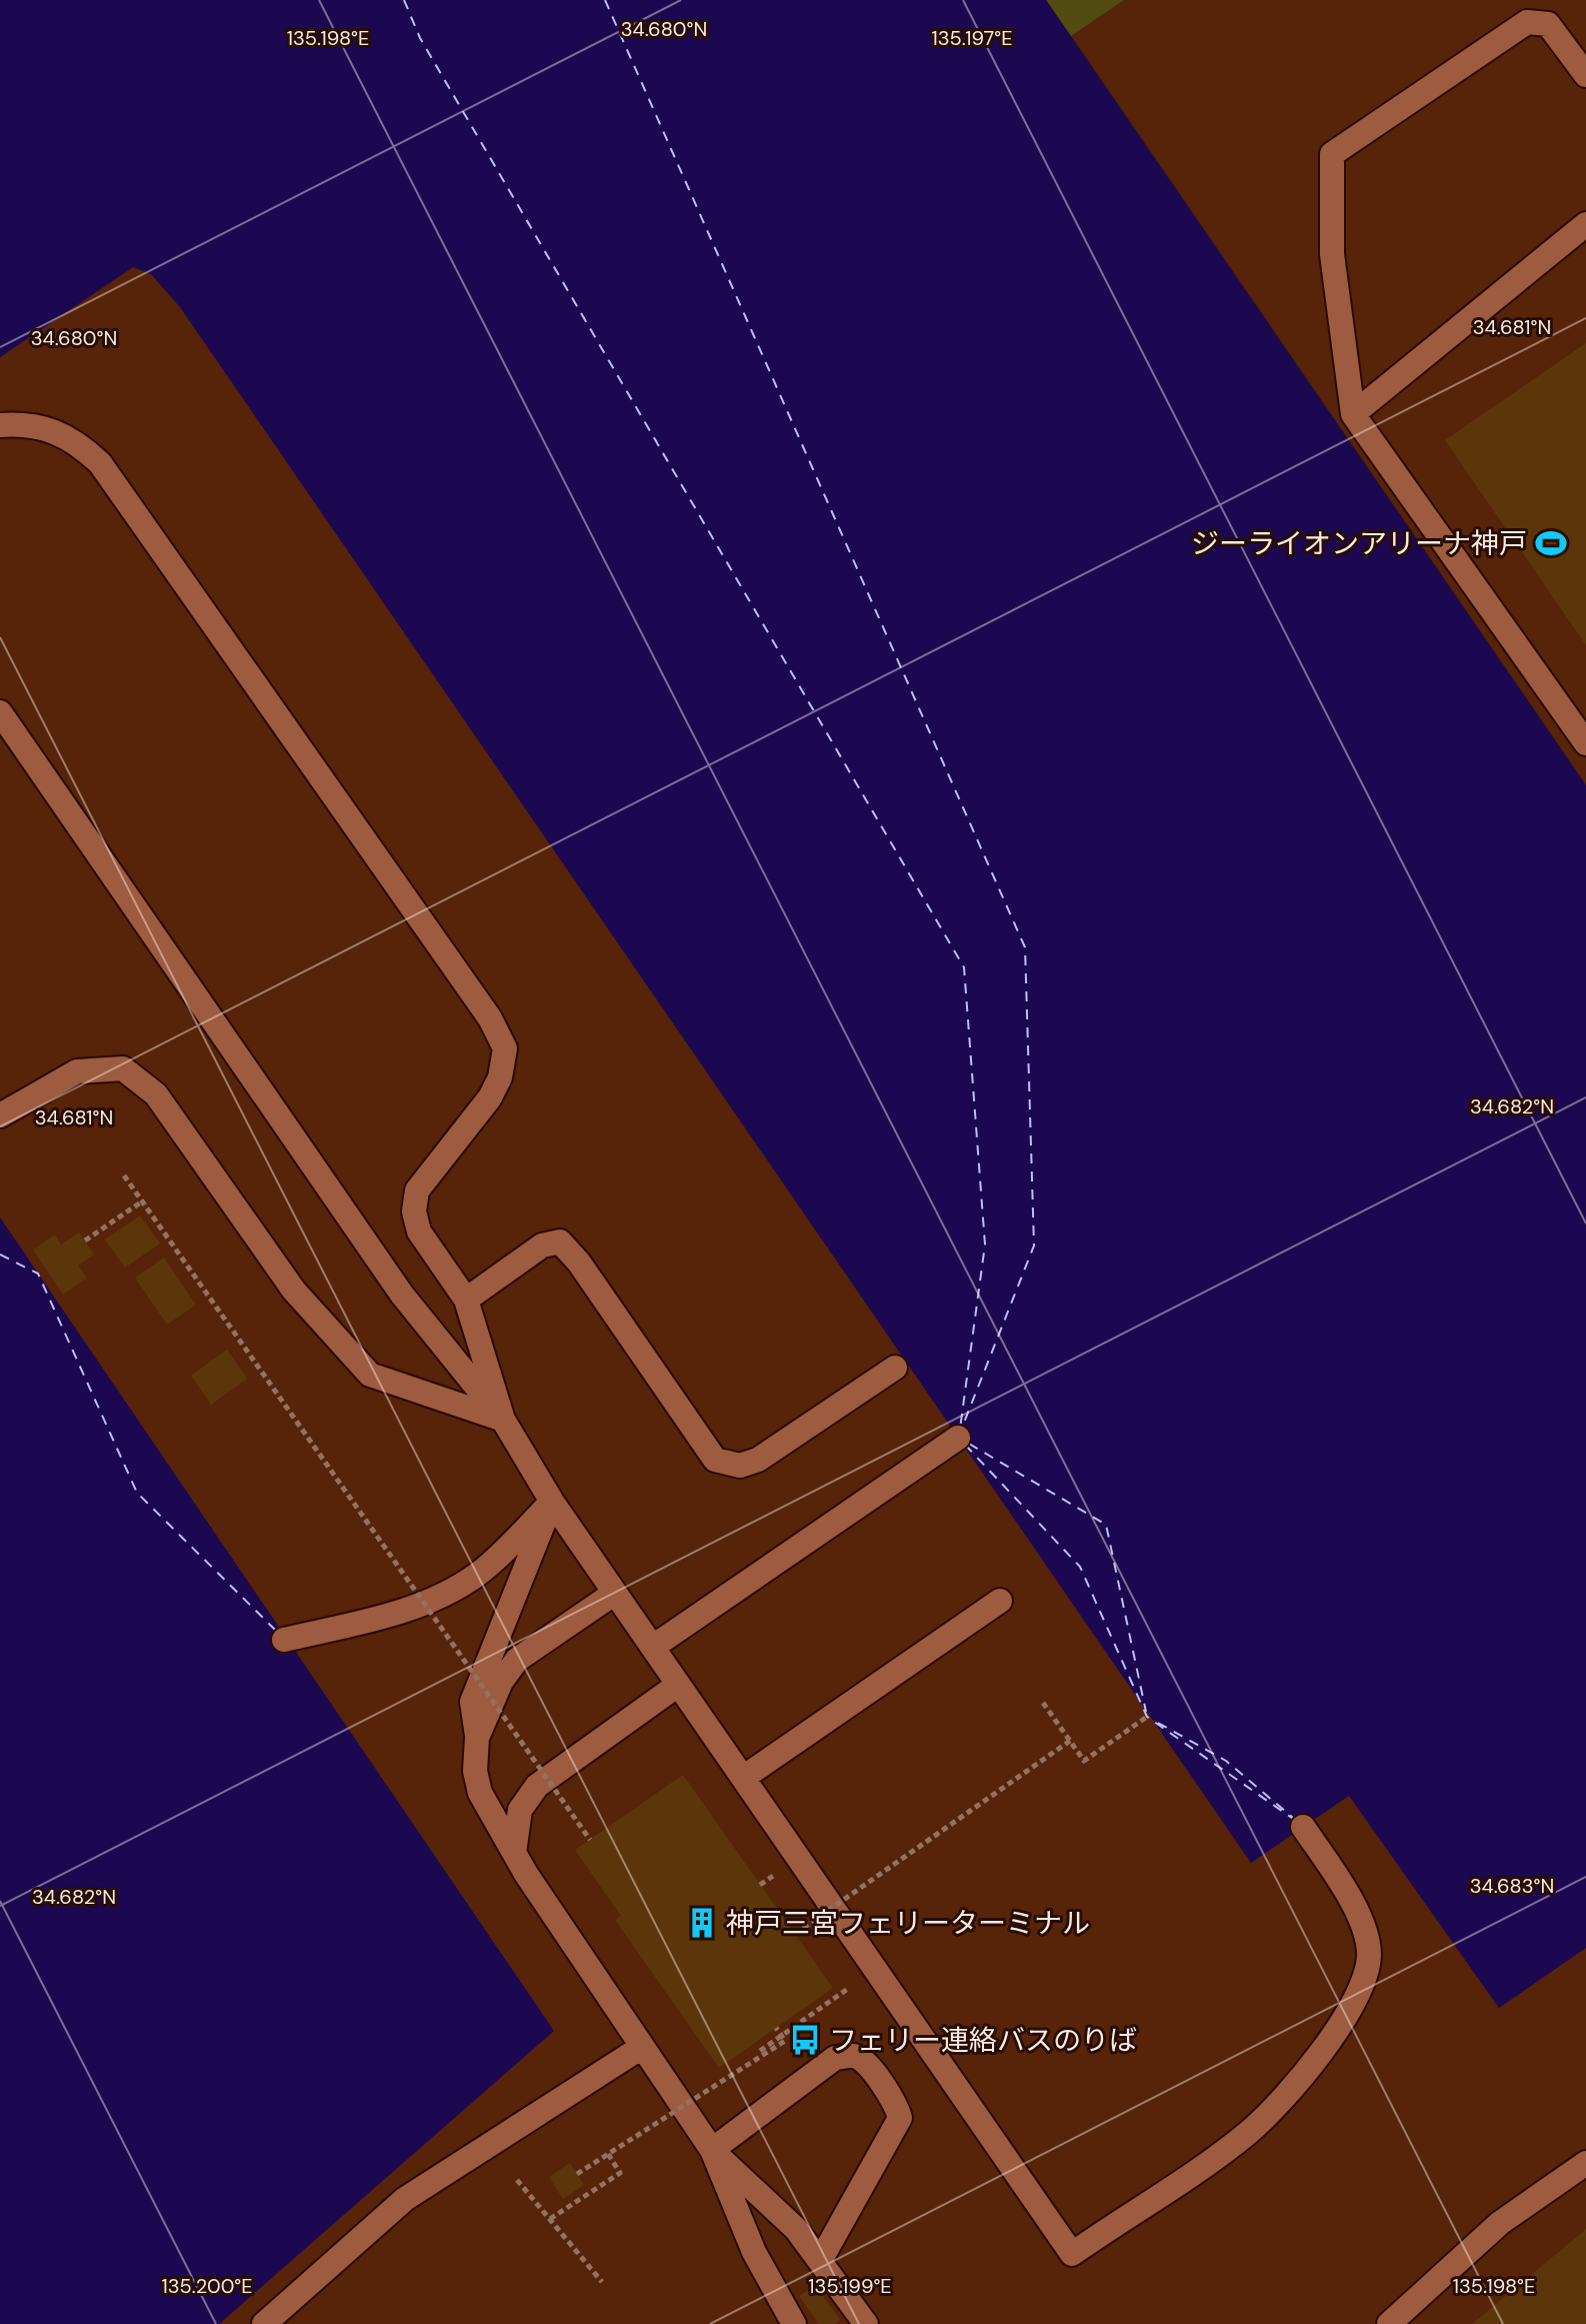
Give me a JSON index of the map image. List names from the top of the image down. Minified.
{"places":{"sports":["ジーライオンアリーナ神戸"],"building":["神戸三宮フェリーターミナル"],"bus stop":["フェリー連絡バスのりば"]},"coordinates":["34.680°N","135.198°E","135.197°E","34.681°N","34.682°N","34.683°N","135.200°E","135.199°E"]}
